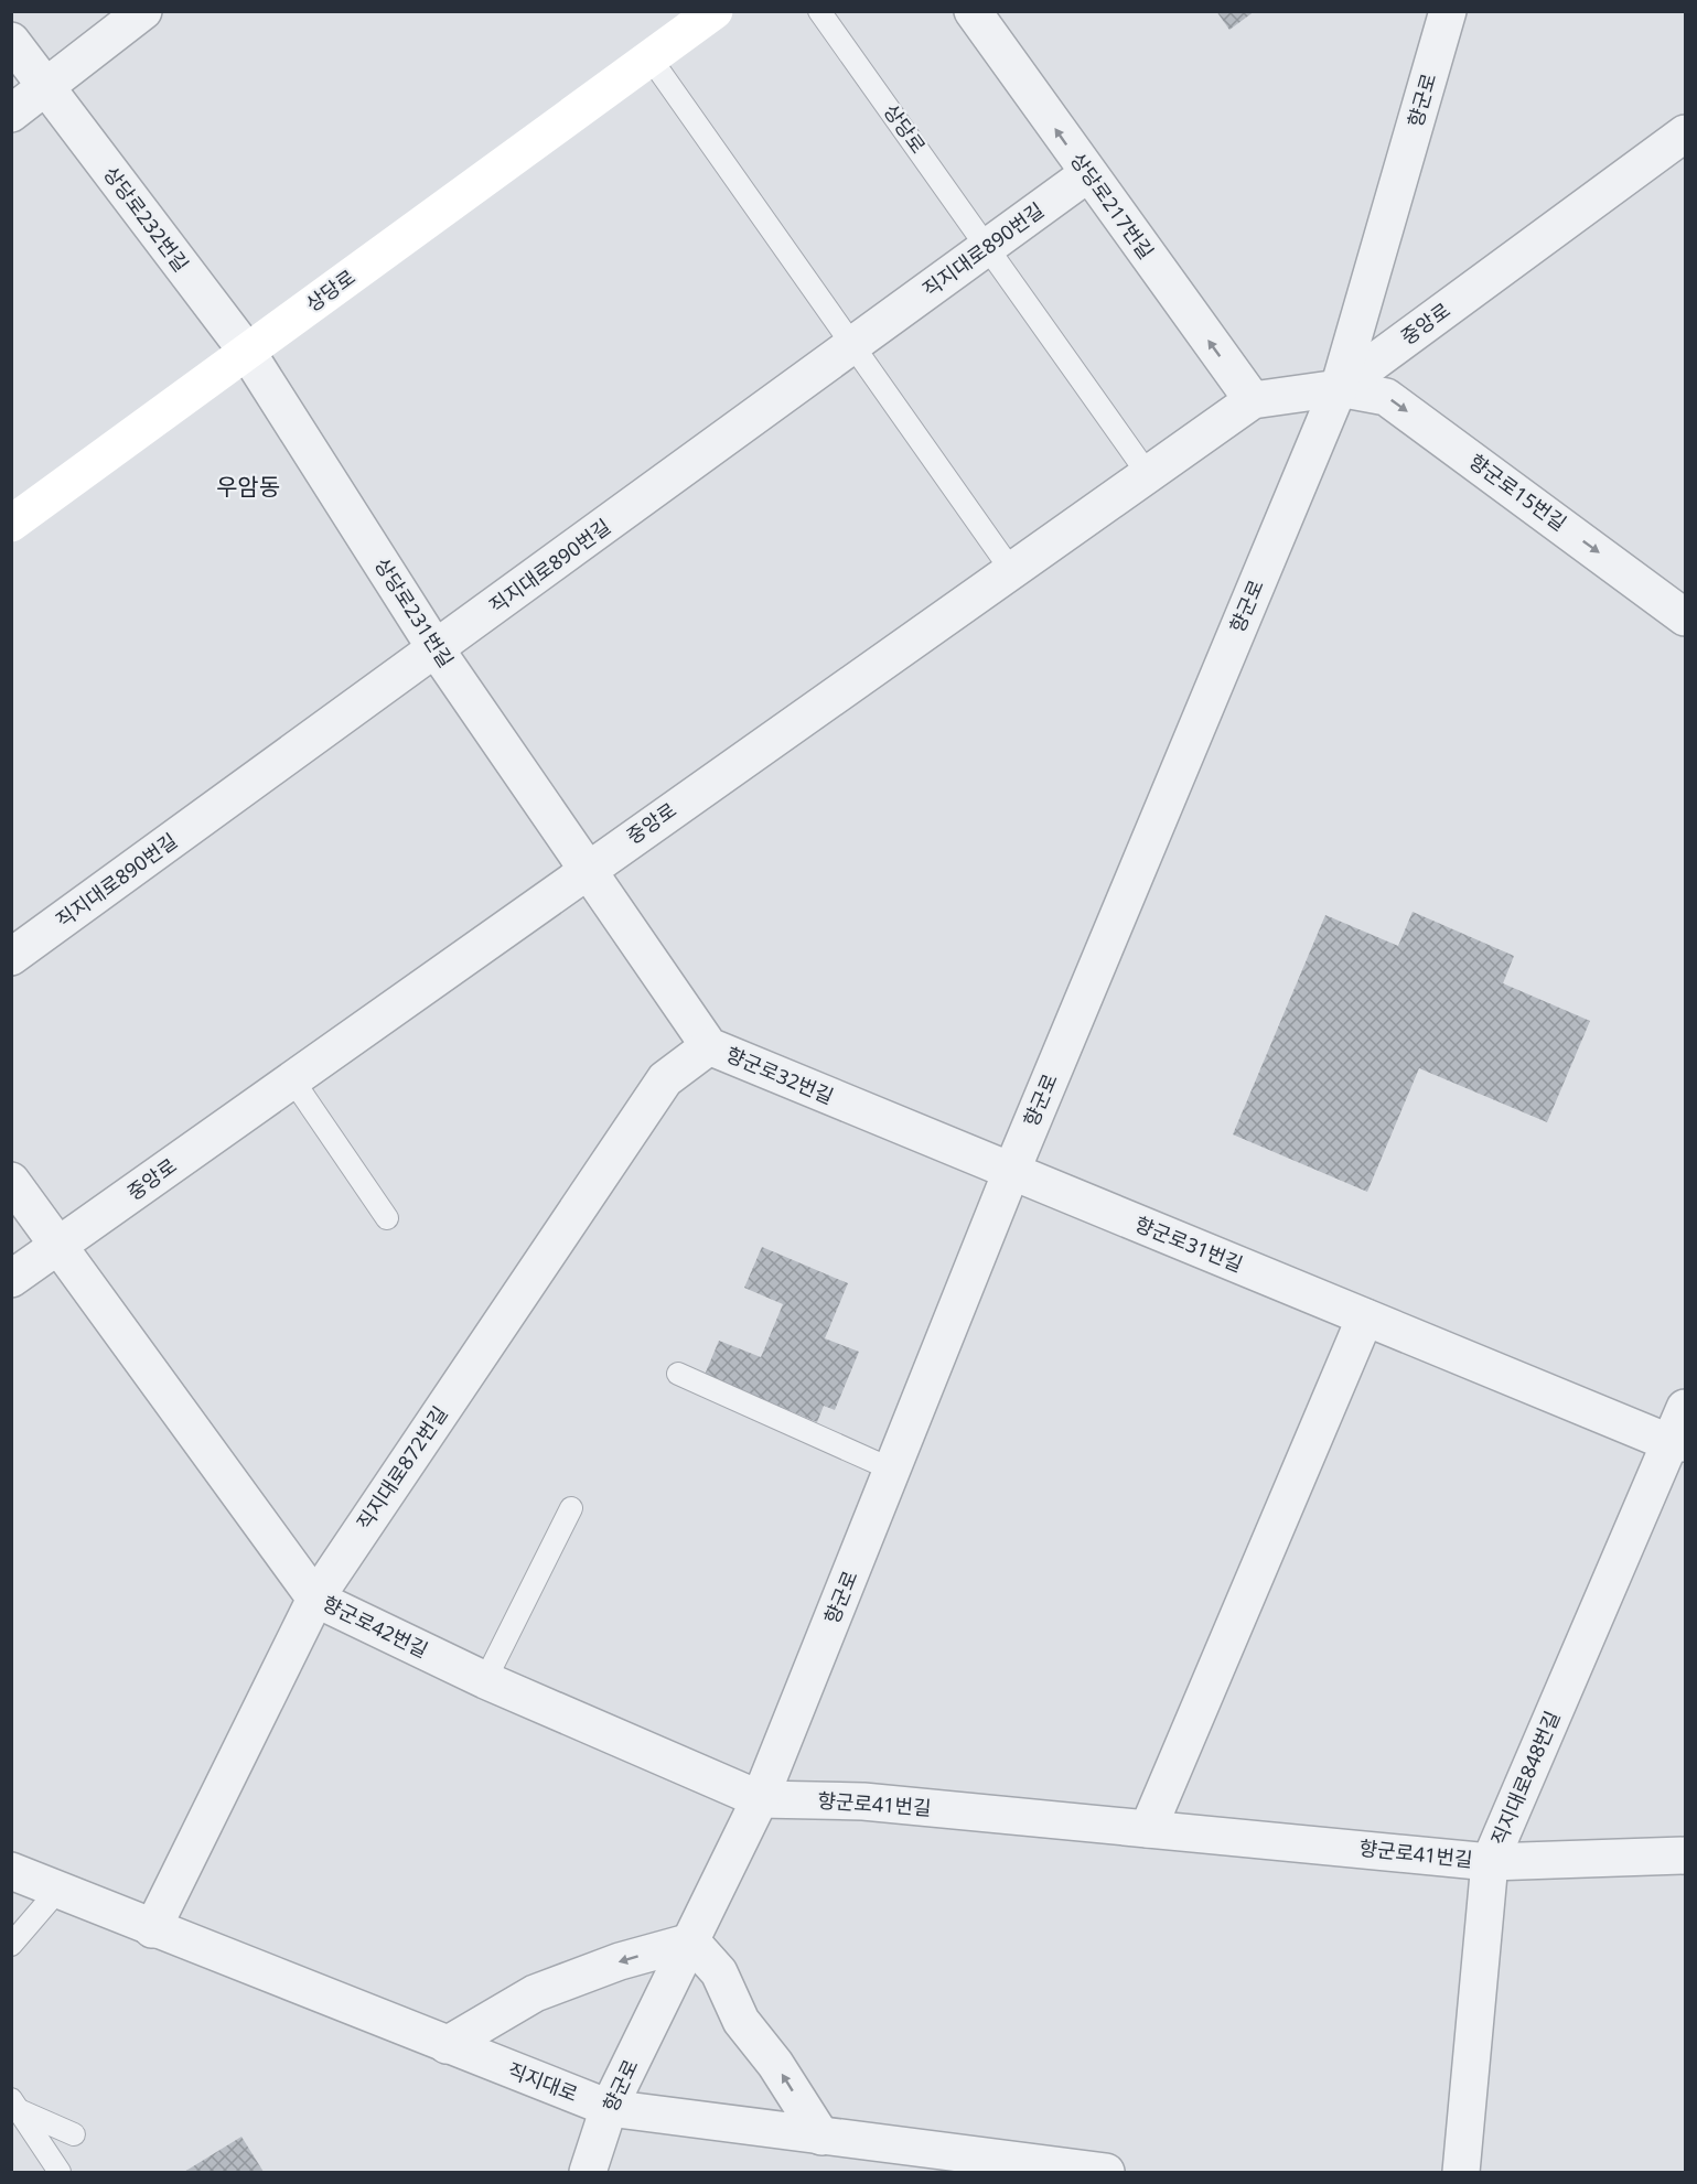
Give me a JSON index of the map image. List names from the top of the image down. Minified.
{"streets":{"main road":["상당로"],"street":["향군로","상당로217번길","상당로232번길","직지대로890번길","중앙로","향군로15번길","상당로231번길","향군로32번길","향군로31번길","직지대로872번길","향군로42번길","직지대로848번길","향군로41번길","직지대로"]},"crossings":[["향군로","중앙로"],["향군로","향군로15번길"],["향군로","향군로32번길"],["향군로","향군로31번길"],["향군로","향군로42번길"],["향군로","향군로41번길"],["향군로","직지대로"],["상당로","상당로232번길"],["상당로","직지대로890번길"],["상당로","상당로231번길"],["상당로217번길","직지대로890번길"],["상당로217번길","중앙로"],["상당로232번길","상당로231번길"],["직지대로890번길","상당로231번길"],["중앙로","향군로15번길"],["중앙로","상당로231번길"],["중앙로","향군로32번길"],["중앙로","향군로42번길"],["상당로231번길","향군로32번길"],["향군로32번길","향군로31번길"],["향군로32번길","직지대로872번길"],["향군로31번길","직지대로848번길"],["직지대로872번길","향군로42번길"],["직지대로872번길","직지대로"],["향군로42번길","향군로41번길"],["직지대로848번길","향군로41번길"]],"one_way":["상당로217번길","향군로15번길"],"districts":["우암동"]}
